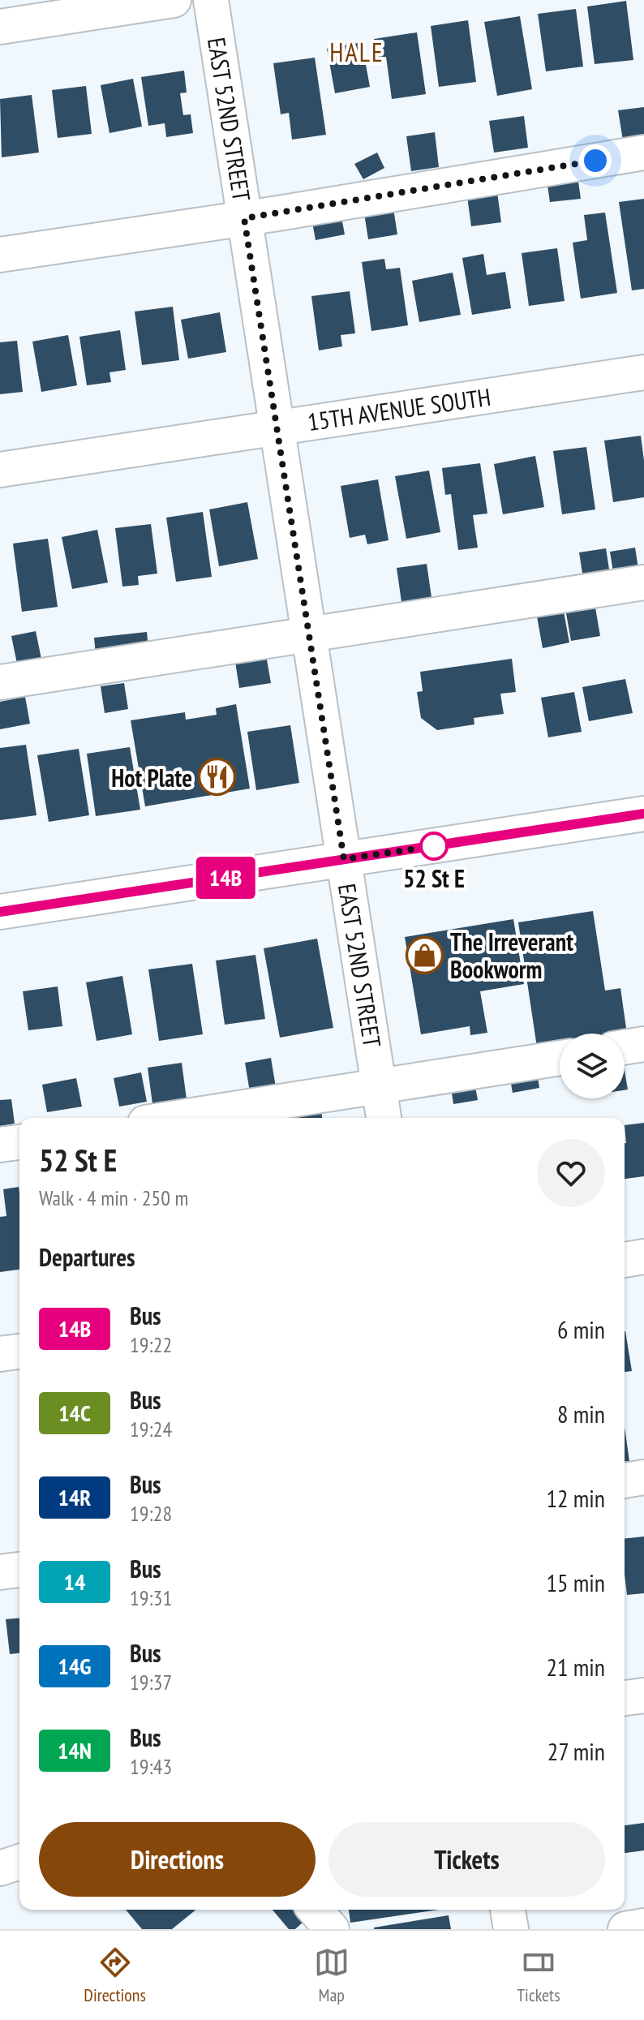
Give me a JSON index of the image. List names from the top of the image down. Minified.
{"streets":{"street":["EAST 52ND STREET","15TH AVENUE SOUTH"]},"crossings":[["EAST 52ND STREET","15TH AVENUE SOUTH"]],"districts":["HALE"],"places":{"restaurant":["Hot Plate"],"other":["52 St E"],"shop":["The Irreverant Bookworm"]},"lines":["bus line 14B"],"page":{"on_map":"14B","heading":[["52 St E","Walk · 4 min · 250 m"],"Departures"],"list":[{"mark":"14B","name":"Bus","note":"19:22","value":"6 min"},{"mark":"14C","name":"Bus","note":"19:24","value":"8 min"},{"mark":"14R","name":"Bus","note":"19:28","value":"12 min"},{"mark":"14","name":"Bus","note":"19:31","value":"15 min"},{"mark":"14G","name":"Bus","note":"19:37","value":"21 min"},{"mark":"14N","name":"Bus","note":"19:43","value":"27 min"}],"buttons":["Directions","Tickets"],"tabs":["Directions","Map","Tickets"]}}
